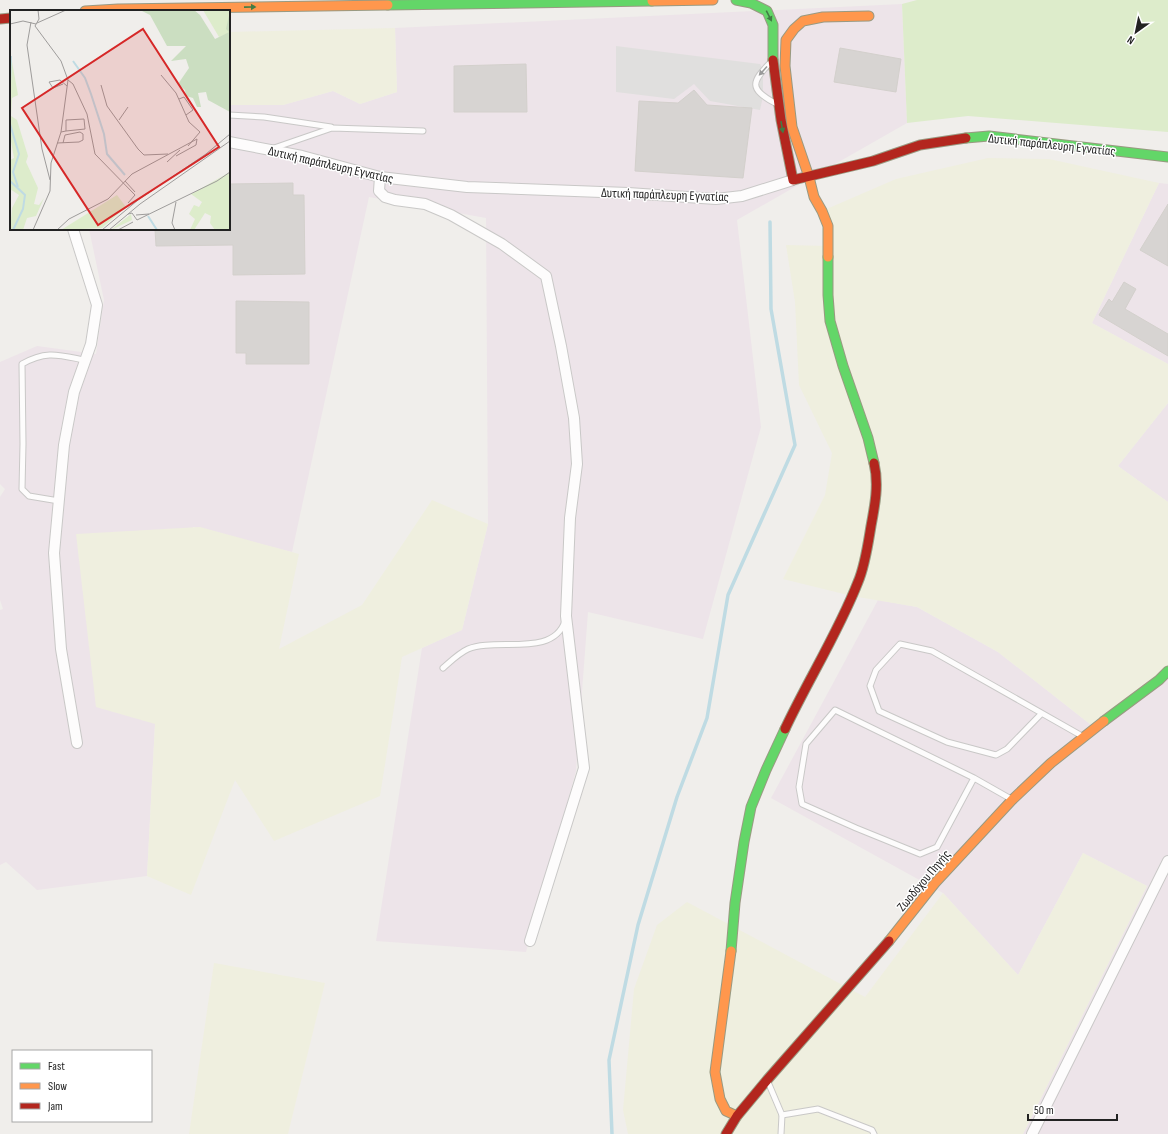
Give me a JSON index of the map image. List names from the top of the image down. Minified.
{"streets":{"main road":["Δυτική παράπλευρη Εγνατίας","Ζωοδόχου Πηγής"]},"legend":["Fast","Slow","Jam"],"scale_bar":"50 m","north":"bottom left"}
